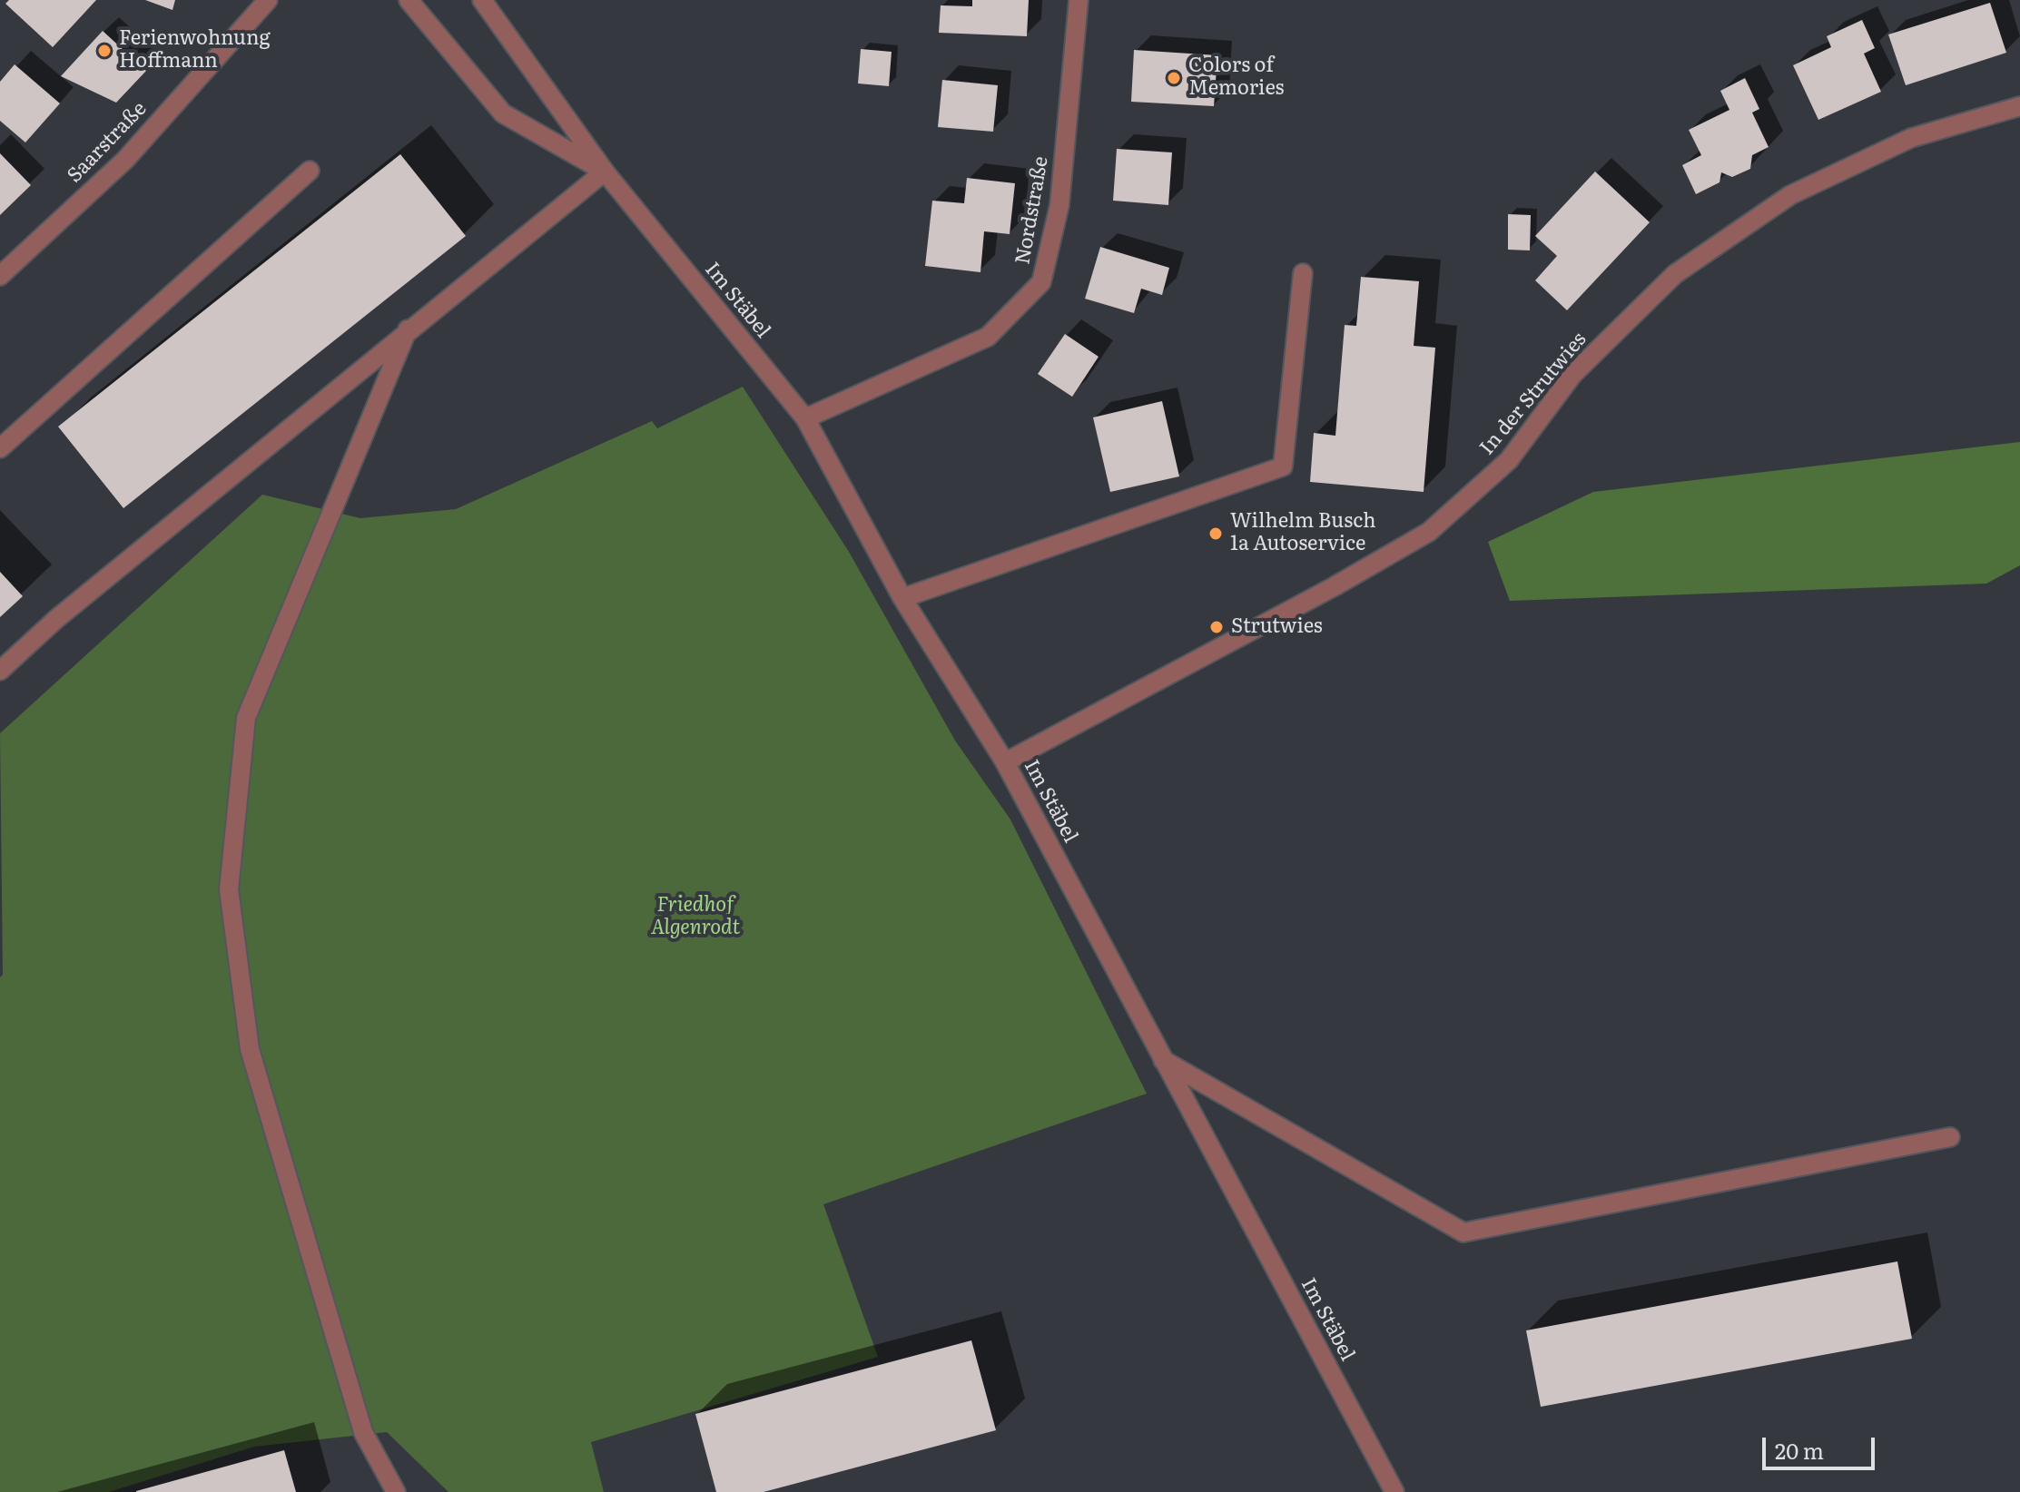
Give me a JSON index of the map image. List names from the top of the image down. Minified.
{"streets":{"street":["Saarstraße","Nordstraße","Im Stäbel","In der Strutwies"]},"crossings":[["Nordstraße","Im Stäbel"],["Im Stäbel","In der Strutwies"]],"parks":["Friedhof Algenrodt"],"places":["Ferienwohnung Hoffmann","Colors of Memories","Wilhelm Busch 1a Autoservice","Strutwies"],"scale_bar":"20 m"}
